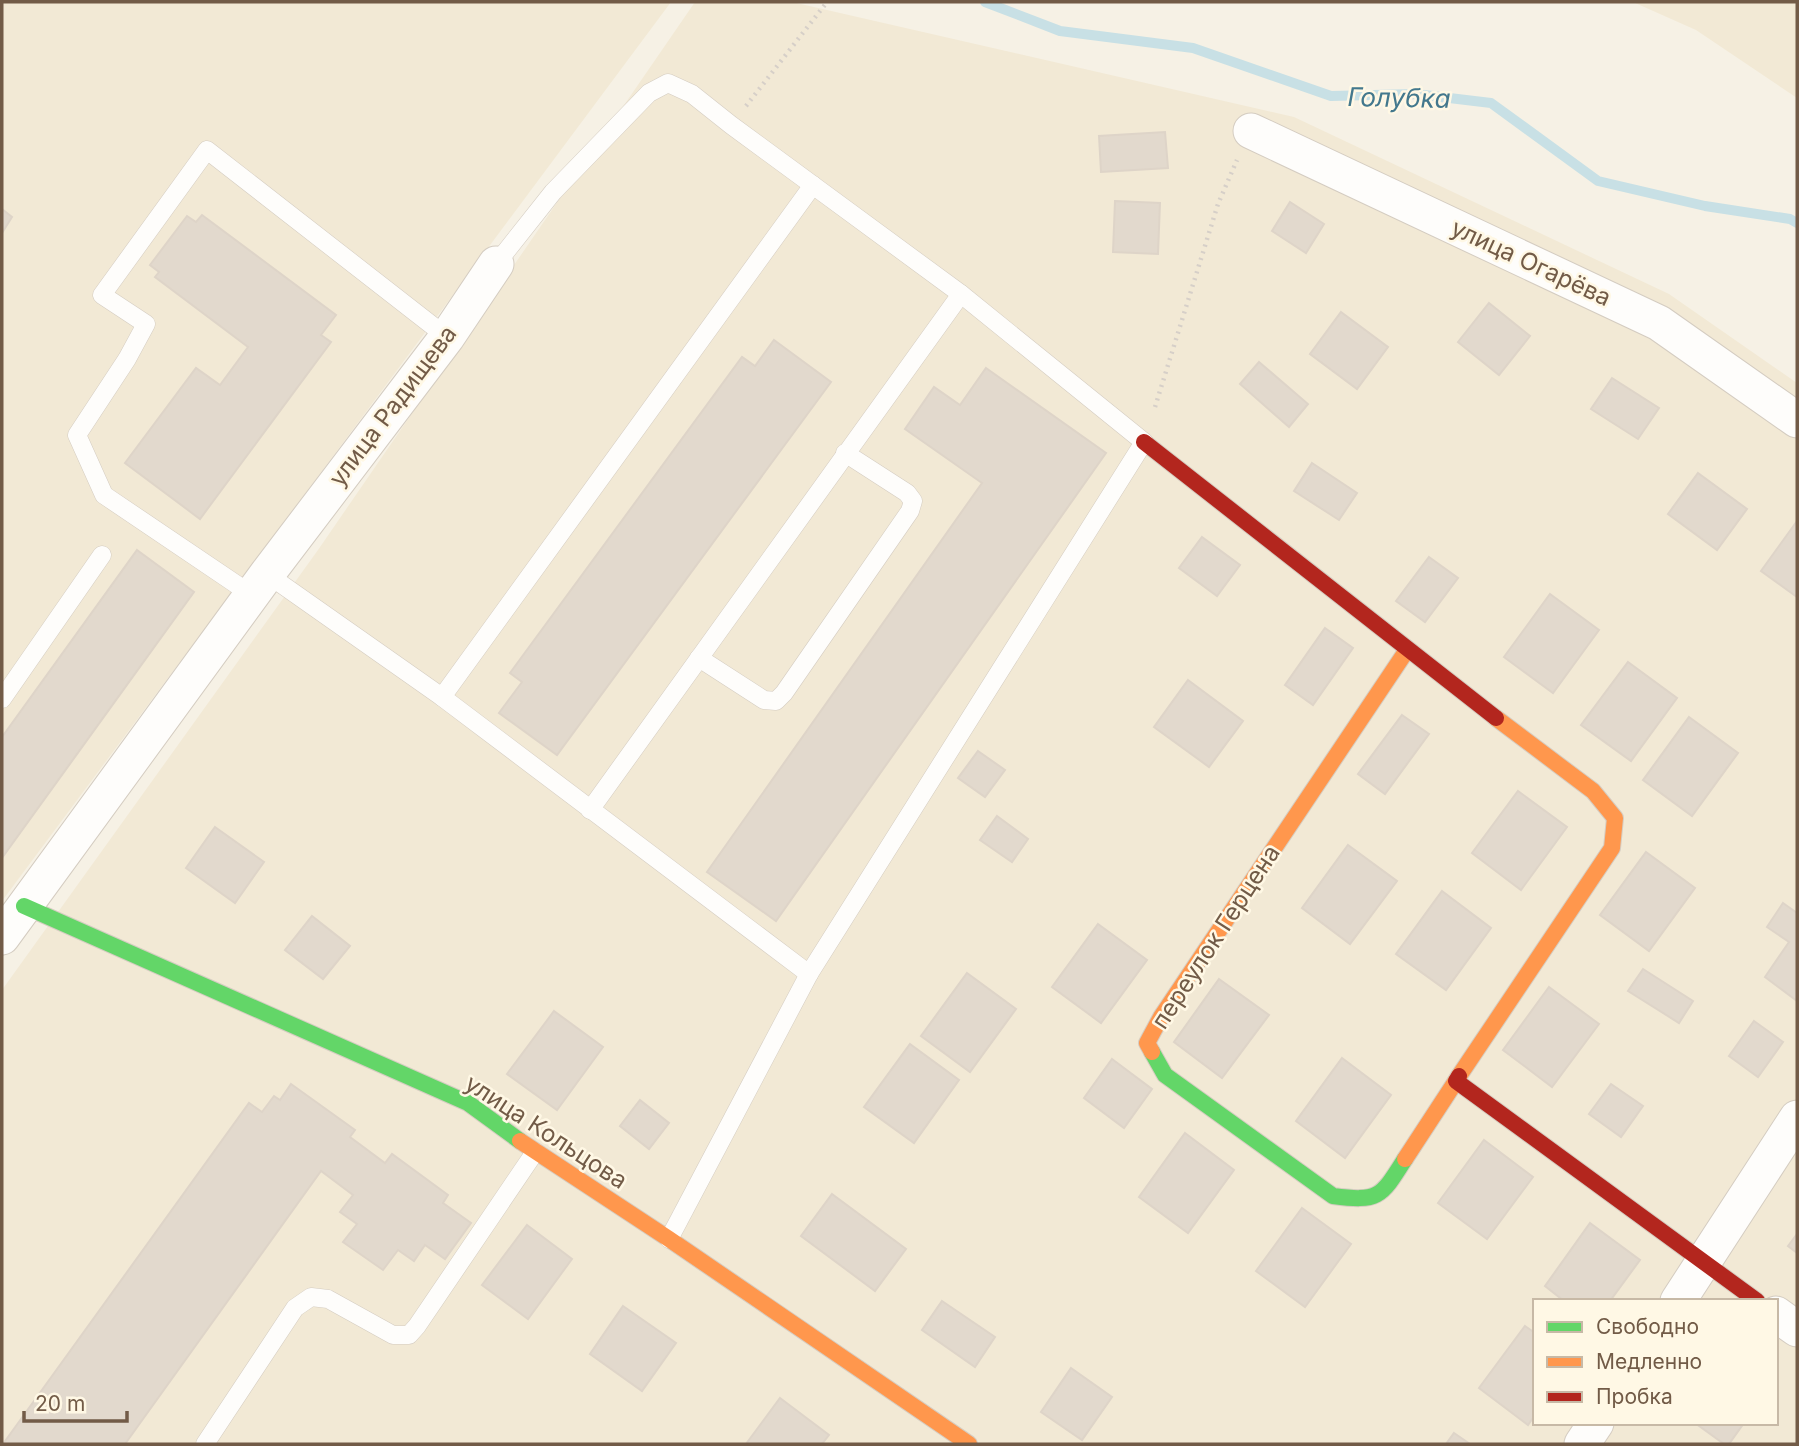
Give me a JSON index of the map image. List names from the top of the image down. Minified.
{"streets":{"street":["улица Огарёва","улица Радищева","переулок Герцена","улица Кольцова"]},"crossings":[["улица Радищева","улица Кольцова"]],"water":["Голубка"],"legend":["Свободно","Медленно","Пробка"],"scale_bar":"20 m"}
